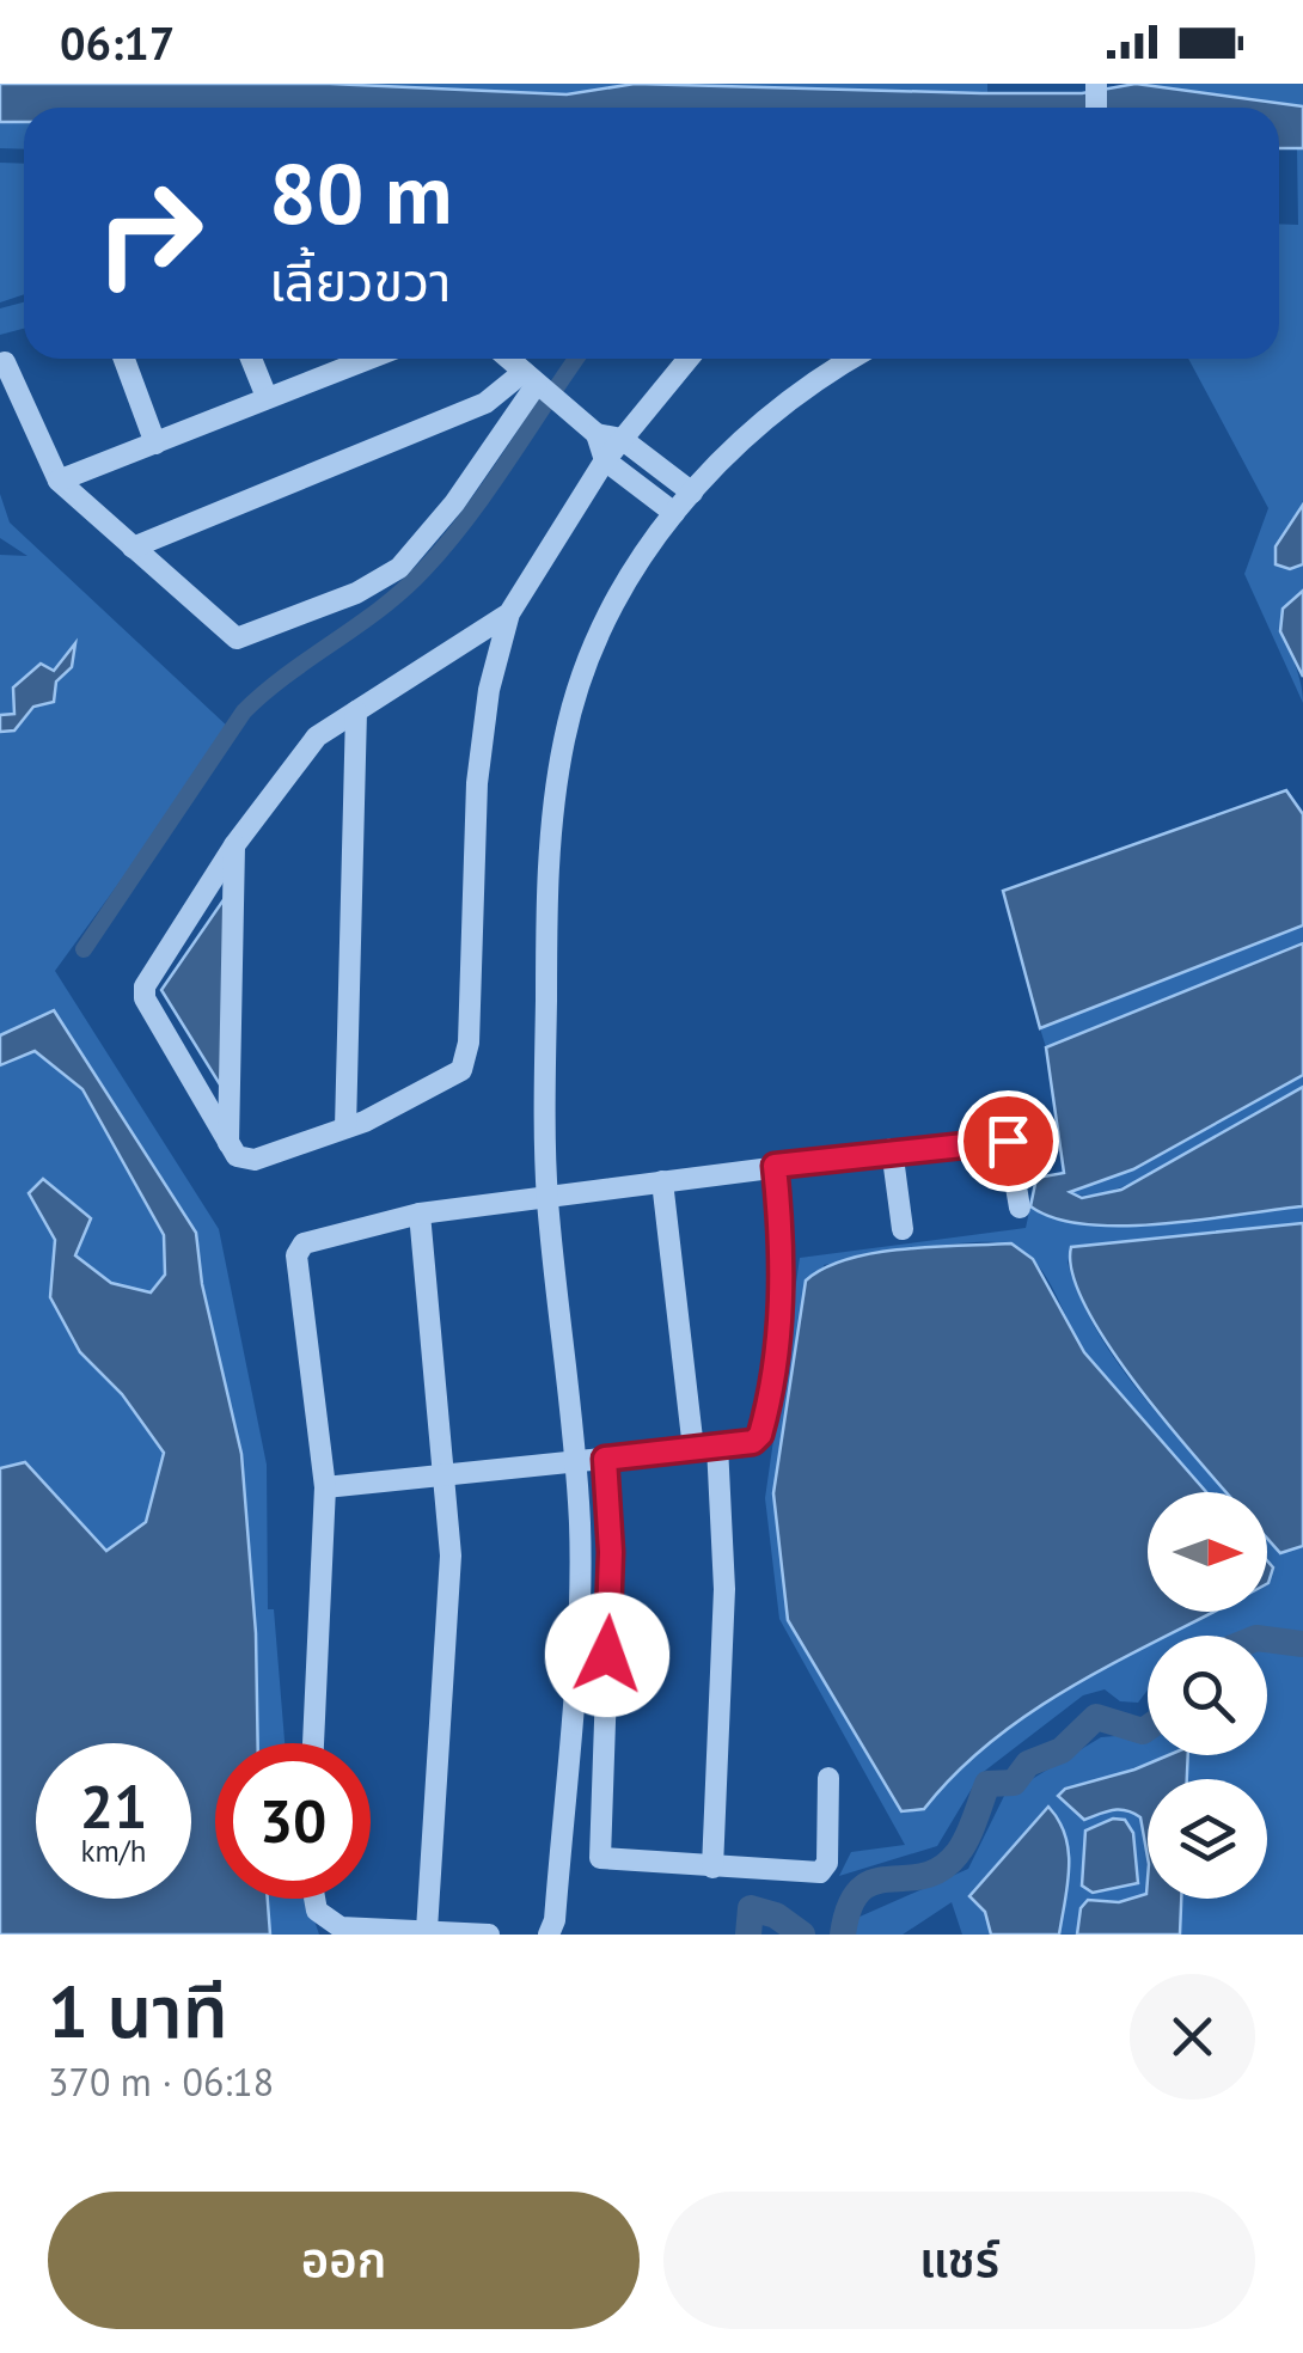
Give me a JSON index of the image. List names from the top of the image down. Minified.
{"north":"right","page":{"status":"06:17","turn":["80 m","เลี้ยวขวา"],"speed":"21 km/h","limit":"30","heading":["1 นาที","370 m · 06:18"],"buttons":["ออก","แชร์"]}}
